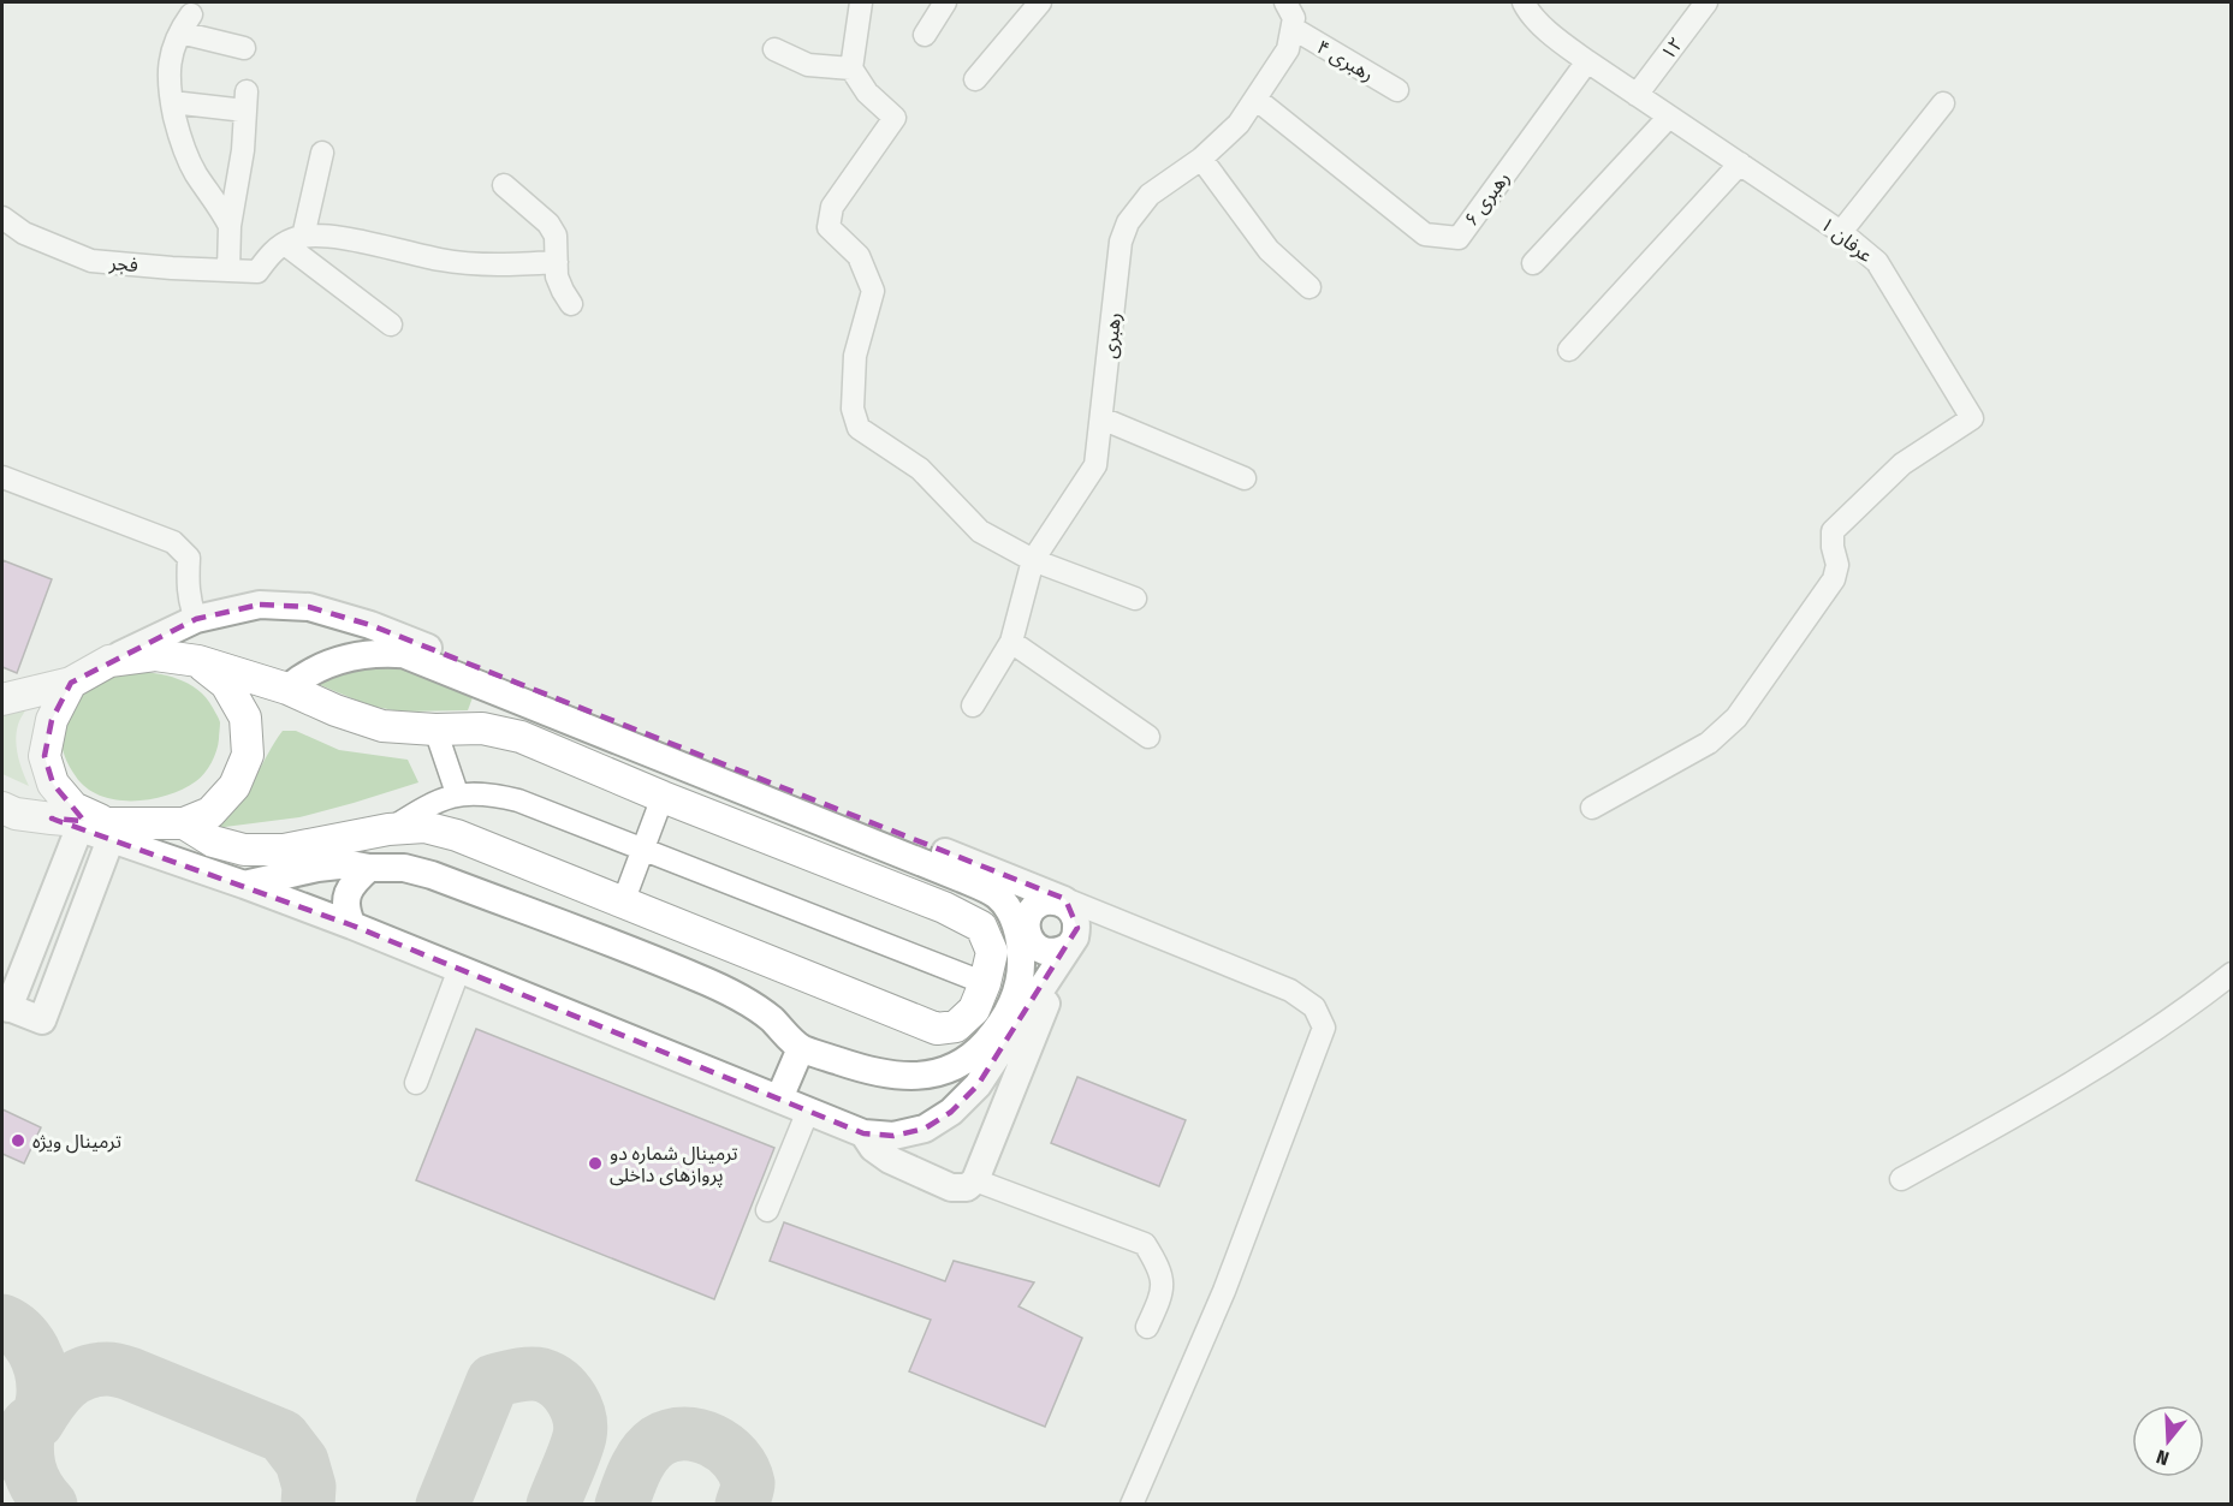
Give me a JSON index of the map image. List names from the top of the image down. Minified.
{"streets":{"street":["۱۲","رهبری ۴","رهبری ۶","عرفان ۱","فجر","رهبری"]},"crossings":[["۱۲","عرفان ۱"],["رهبری ۴","رهبری"],["رهبری ۶","عرفان ۱"],["رهبری ۶","رهبری"]],"places":["ترمینال ویژه","ترمینال شماره دو پروازهای داخلی"],"north":"bottom"}
